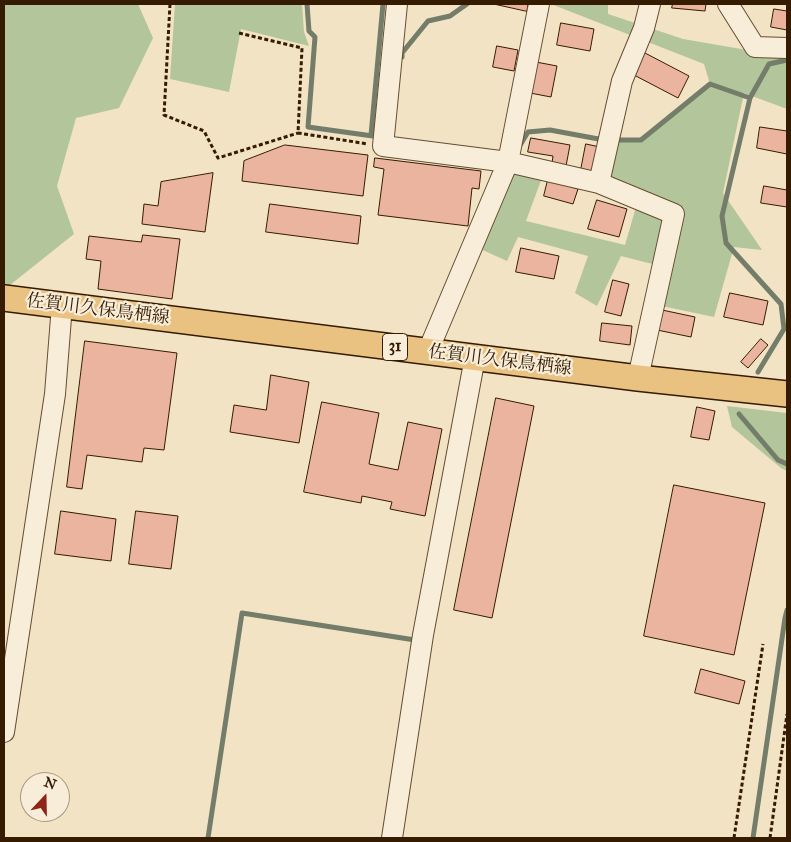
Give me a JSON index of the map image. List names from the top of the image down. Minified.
{"streets":{"main road":["佐賀川久保鳥栖線","31"]},"north":"top"}
